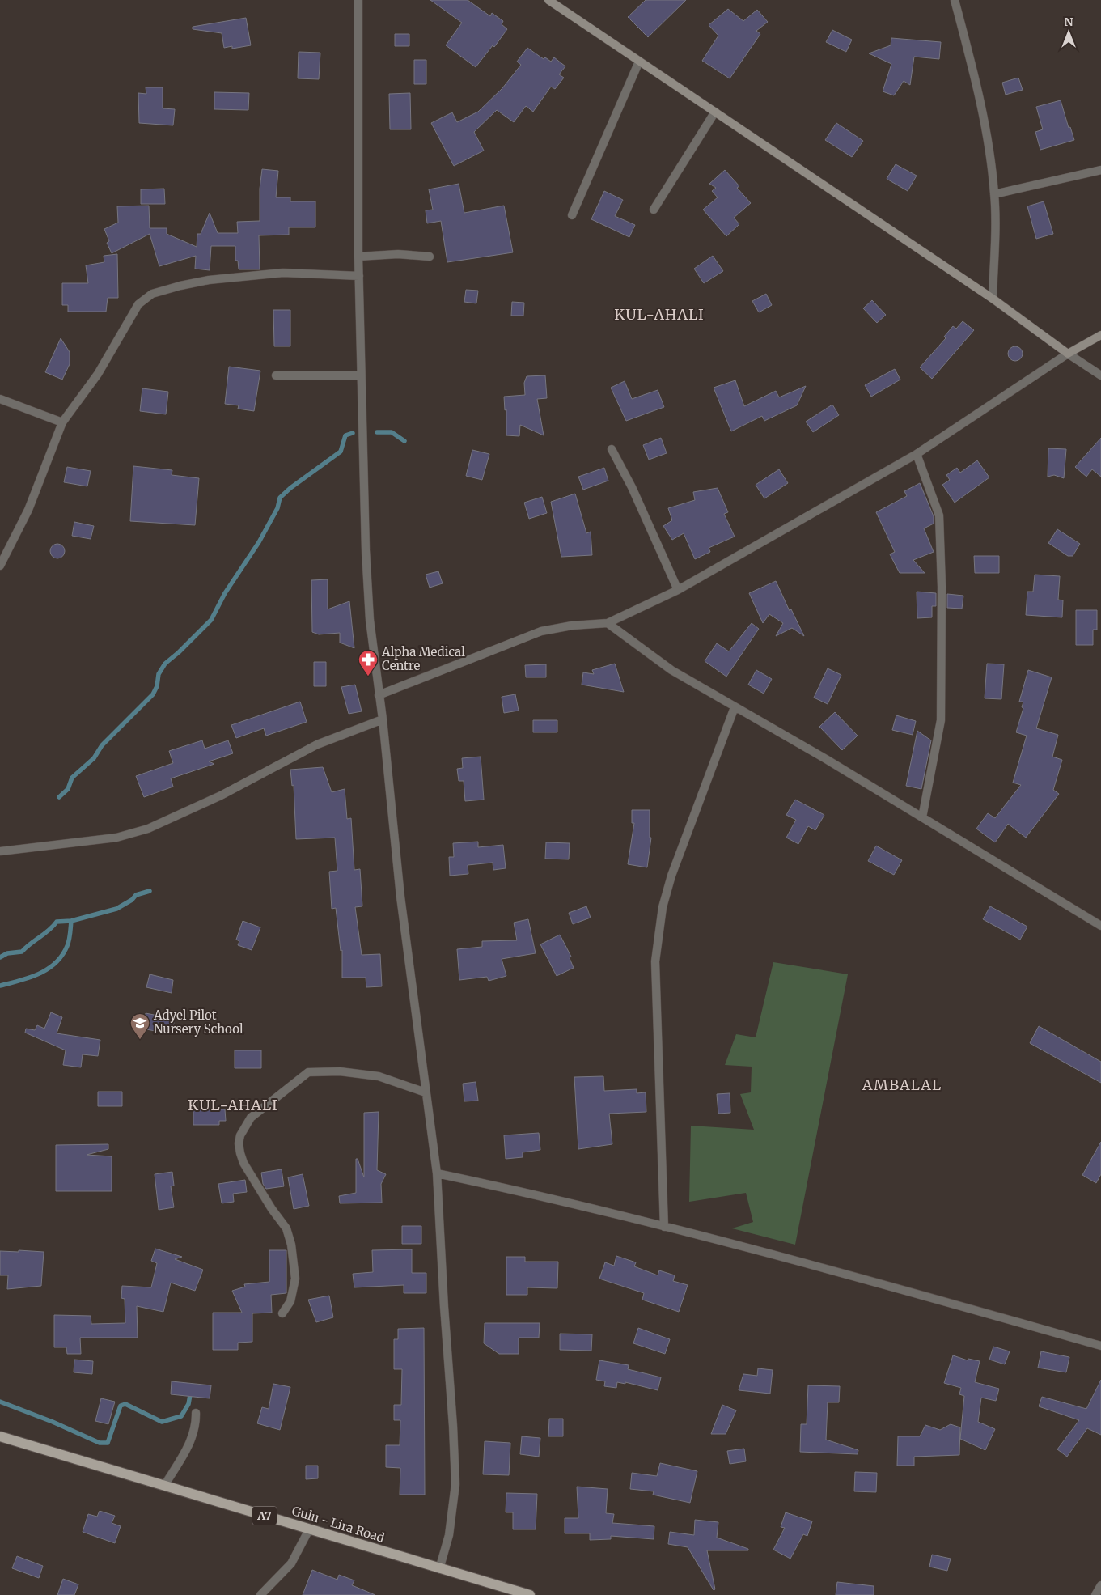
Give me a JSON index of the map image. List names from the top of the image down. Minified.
{"streets":{"main road":["A7","Gulu - Lira Road"]},"districts":["KUL-AHALI","AMBALAL","KUL-AHALI"],"places":{"pharmacy":["Alpha Medical Centre"],"school or university":["Adyel Pilot Nursery School"]},"north":"top"}
